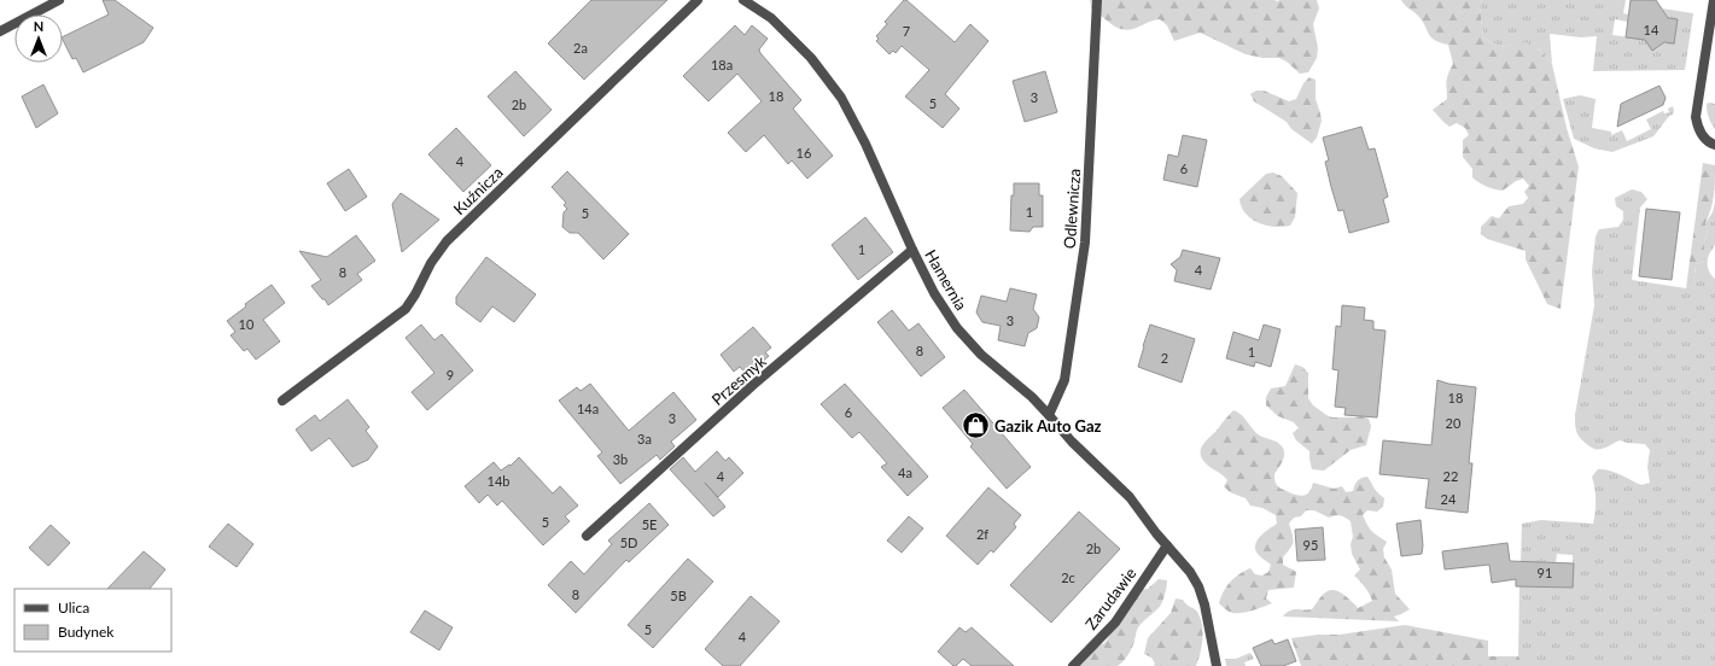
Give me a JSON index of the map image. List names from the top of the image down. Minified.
{"streets":{"street":["Kuźnicza","Odlewnicza","Hamernia","Przesmyk","Zarudawie"]},"crossings":[["Odlewnicza","Hamernia"],["Hamernia","Przesmyk"],["Hamernia","Zarudawie"]],"places":{"shop":["Gazik Auto Gaz"]},"house_numbers":["14","7","2a","18a","18","3","5","2b","16","4","6","1","5","1","4","8","3","10","8","1","2","9","18","14a","6","3","20","3a","3b","4a","4","22","14b","24","5","5E","2f","5D","95","2b","91","2c","8","5B","5","4"],"legend":["Ulica","Budynek"],"north":"top"}
